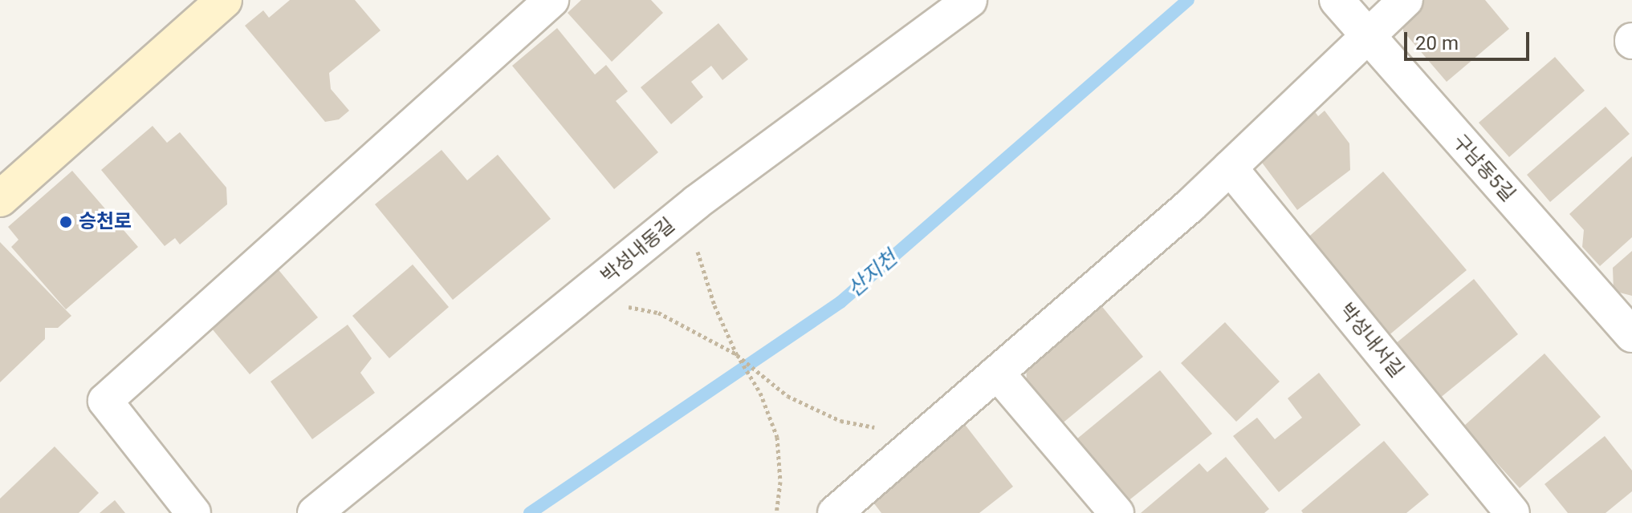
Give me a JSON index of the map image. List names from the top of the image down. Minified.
{"streets":{"street":["구남동5길","박성내동길","박성내서길"]},"water":["산지천"],"places":["승천로"],"scale_bar":"20 m"}
